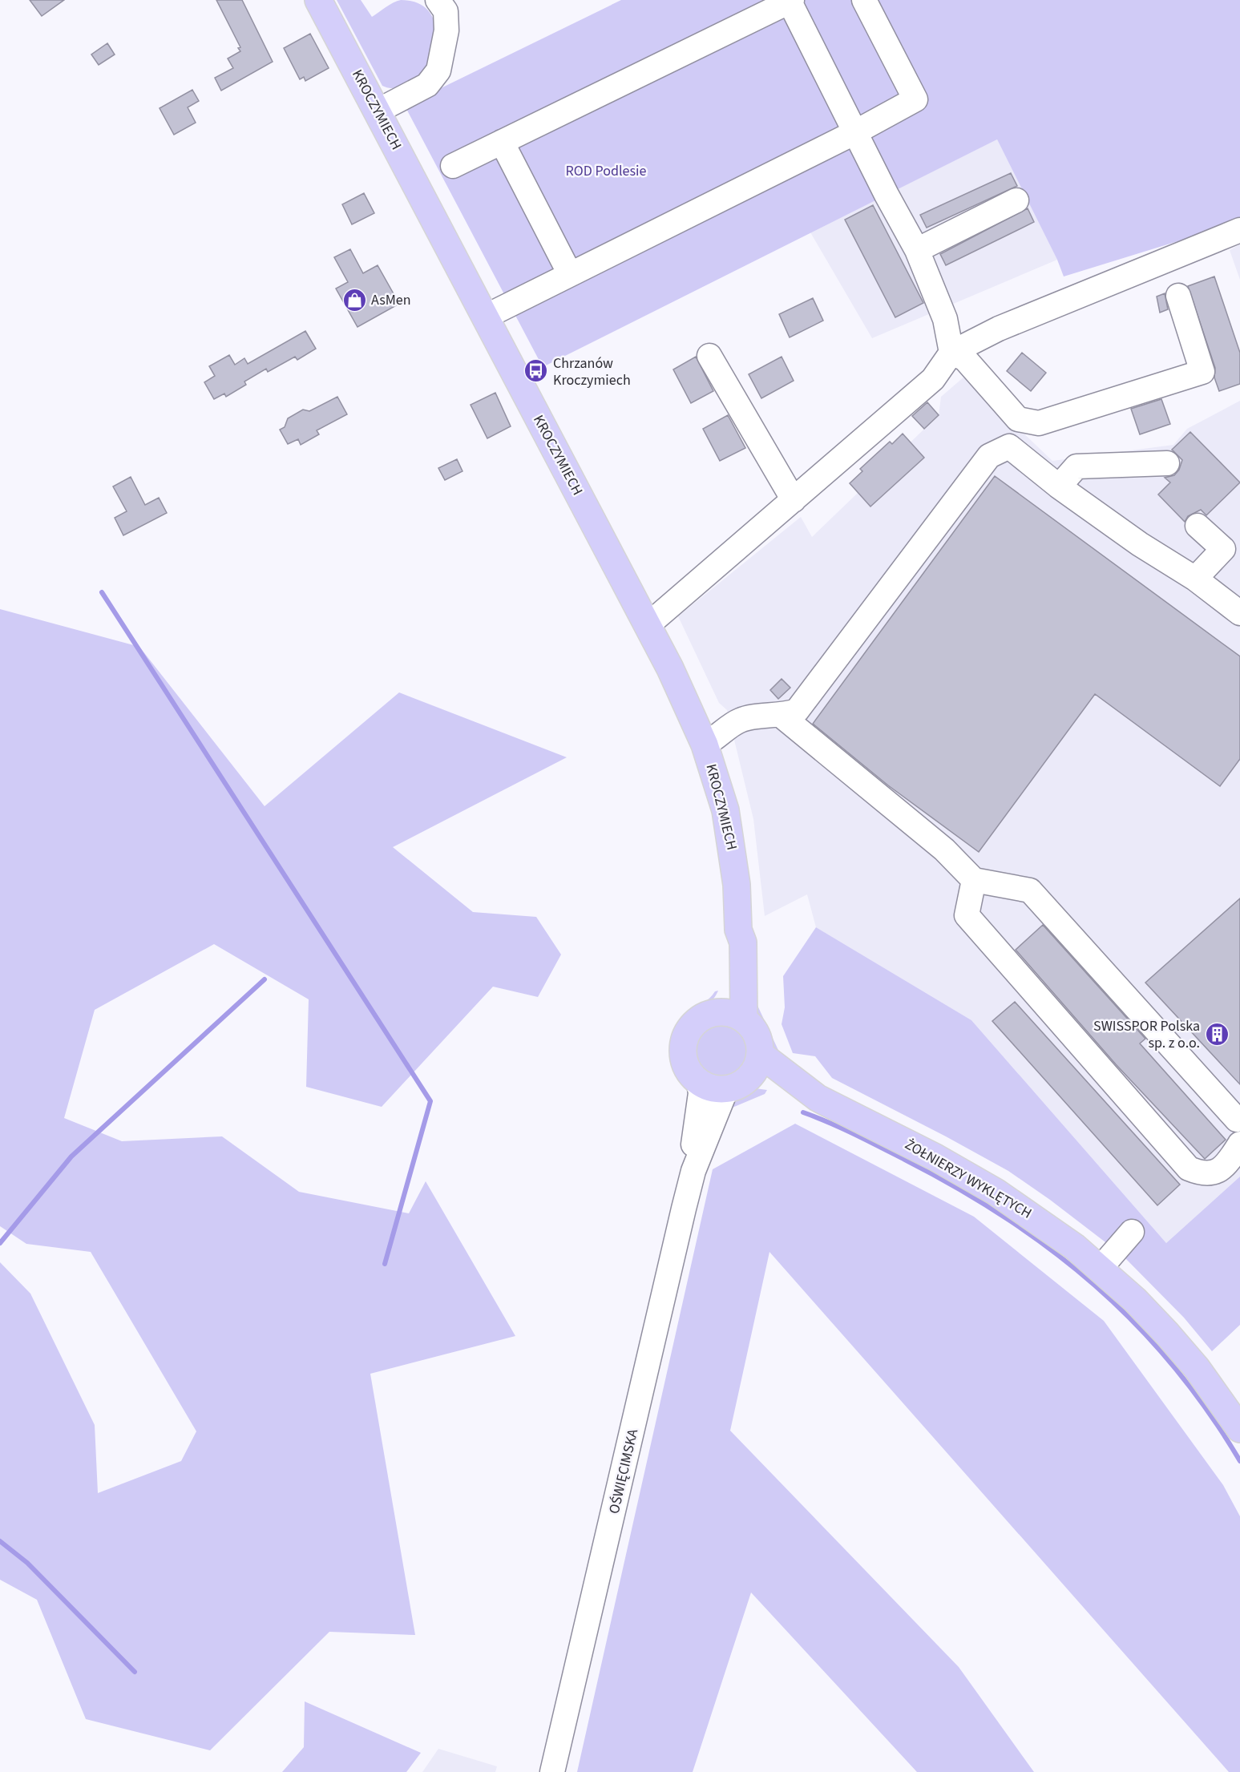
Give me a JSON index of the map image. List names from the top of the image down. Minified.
{"streets":{"main road":["KROCZYMIECH","ŻOŁNIERZY WYKLĘTYCH"],"street":["OŚWIĘCIMSKA"]},"crossings":[["KROCZYMIECH","ŻOŁNIERZY WYKLĘTYCH"],["KROCZYMIECH","OŚWIĘCIMSKA"],["ŻOŁNIERZY WYKLĘTYCH","OŚWIĘCIMSKA"]],"parks":["ROD Podlesie"],"places":{"shop":["AsMen"],"bus stop":["Chrzanów Kroczymiech"],"building":["SWISSPOR Polska sp. z o.o."]}}
